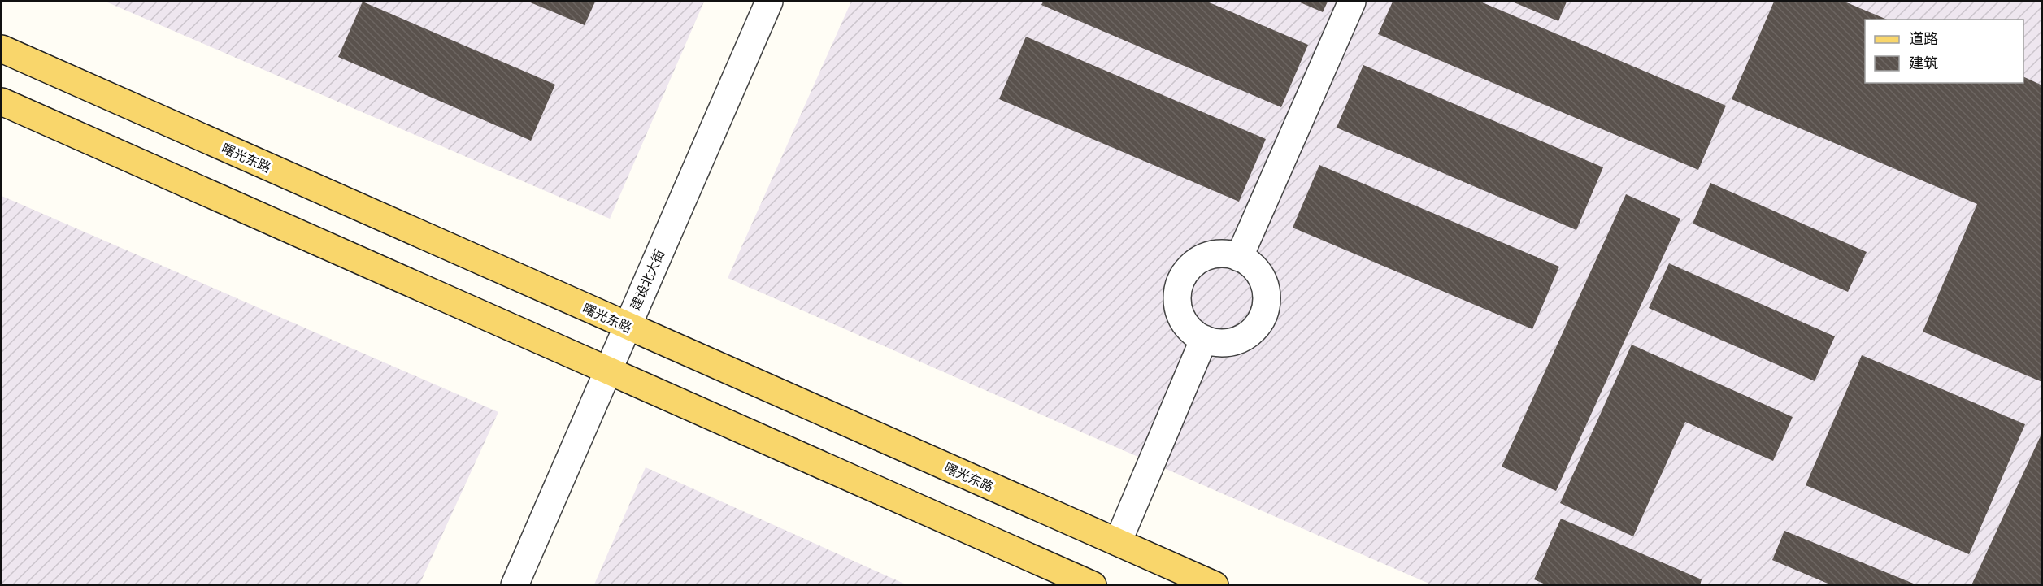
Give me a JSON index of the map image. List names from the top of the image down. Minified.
{"streets":{"main road":["曙光东路"],"street":["建设北大街"]},"crossings":[["曙光东路","建设北大街"]],"legend":["道路","建筑"]}
